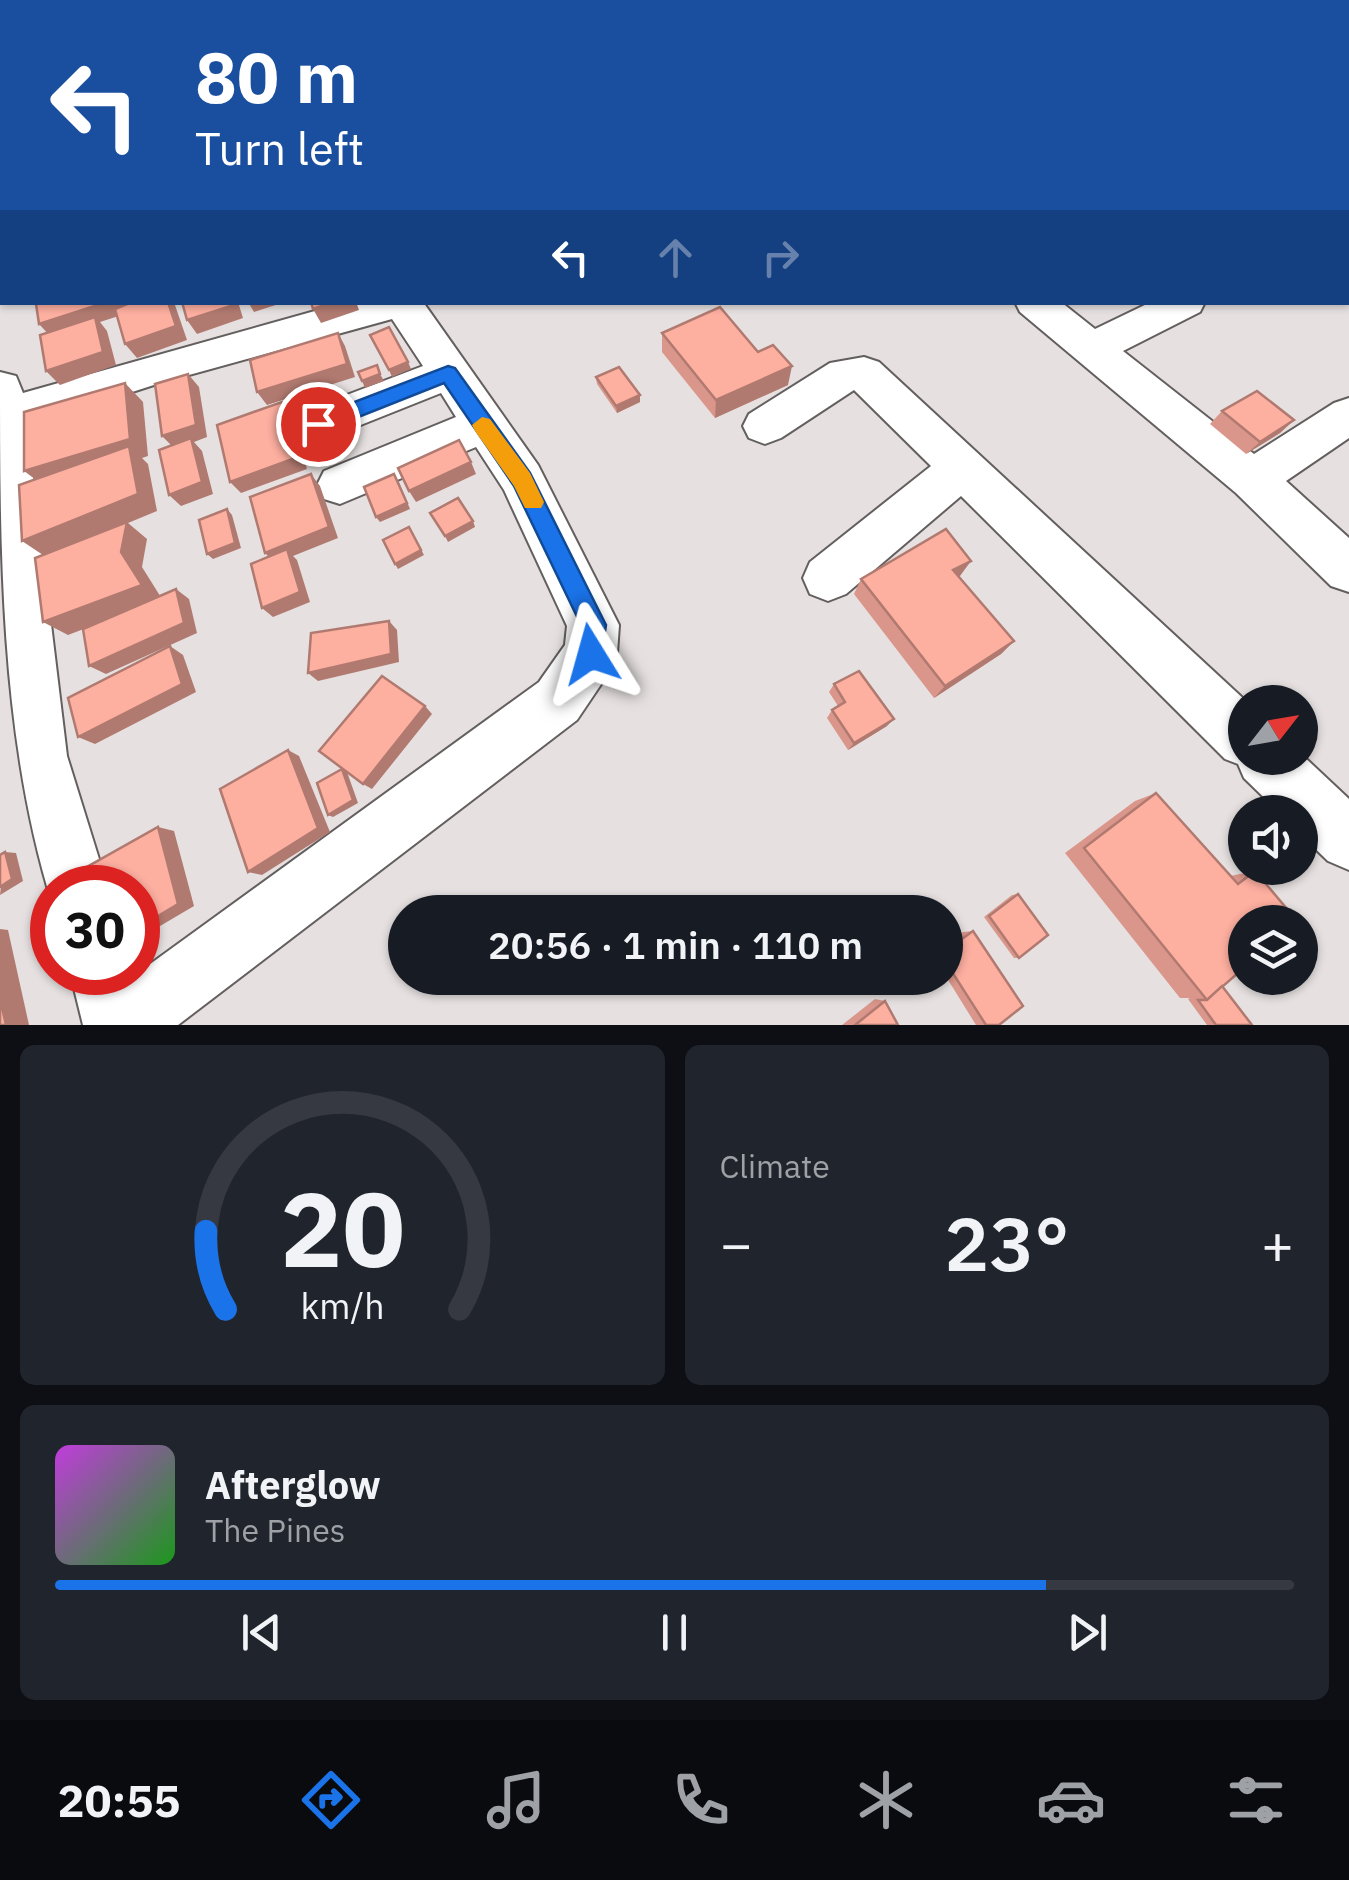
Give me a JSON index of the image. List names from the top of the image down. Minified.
{"north":"top right","page":{"turn":["80 m","Turn left"],"limit":"30","trip":"20:56 · 1 min · 110 m","tile":"Climate","heat":["−","23°","+"],"song":["Afterglow","The Pines"],"tabs":"20:55","gauge":["20","km/h"]}}
